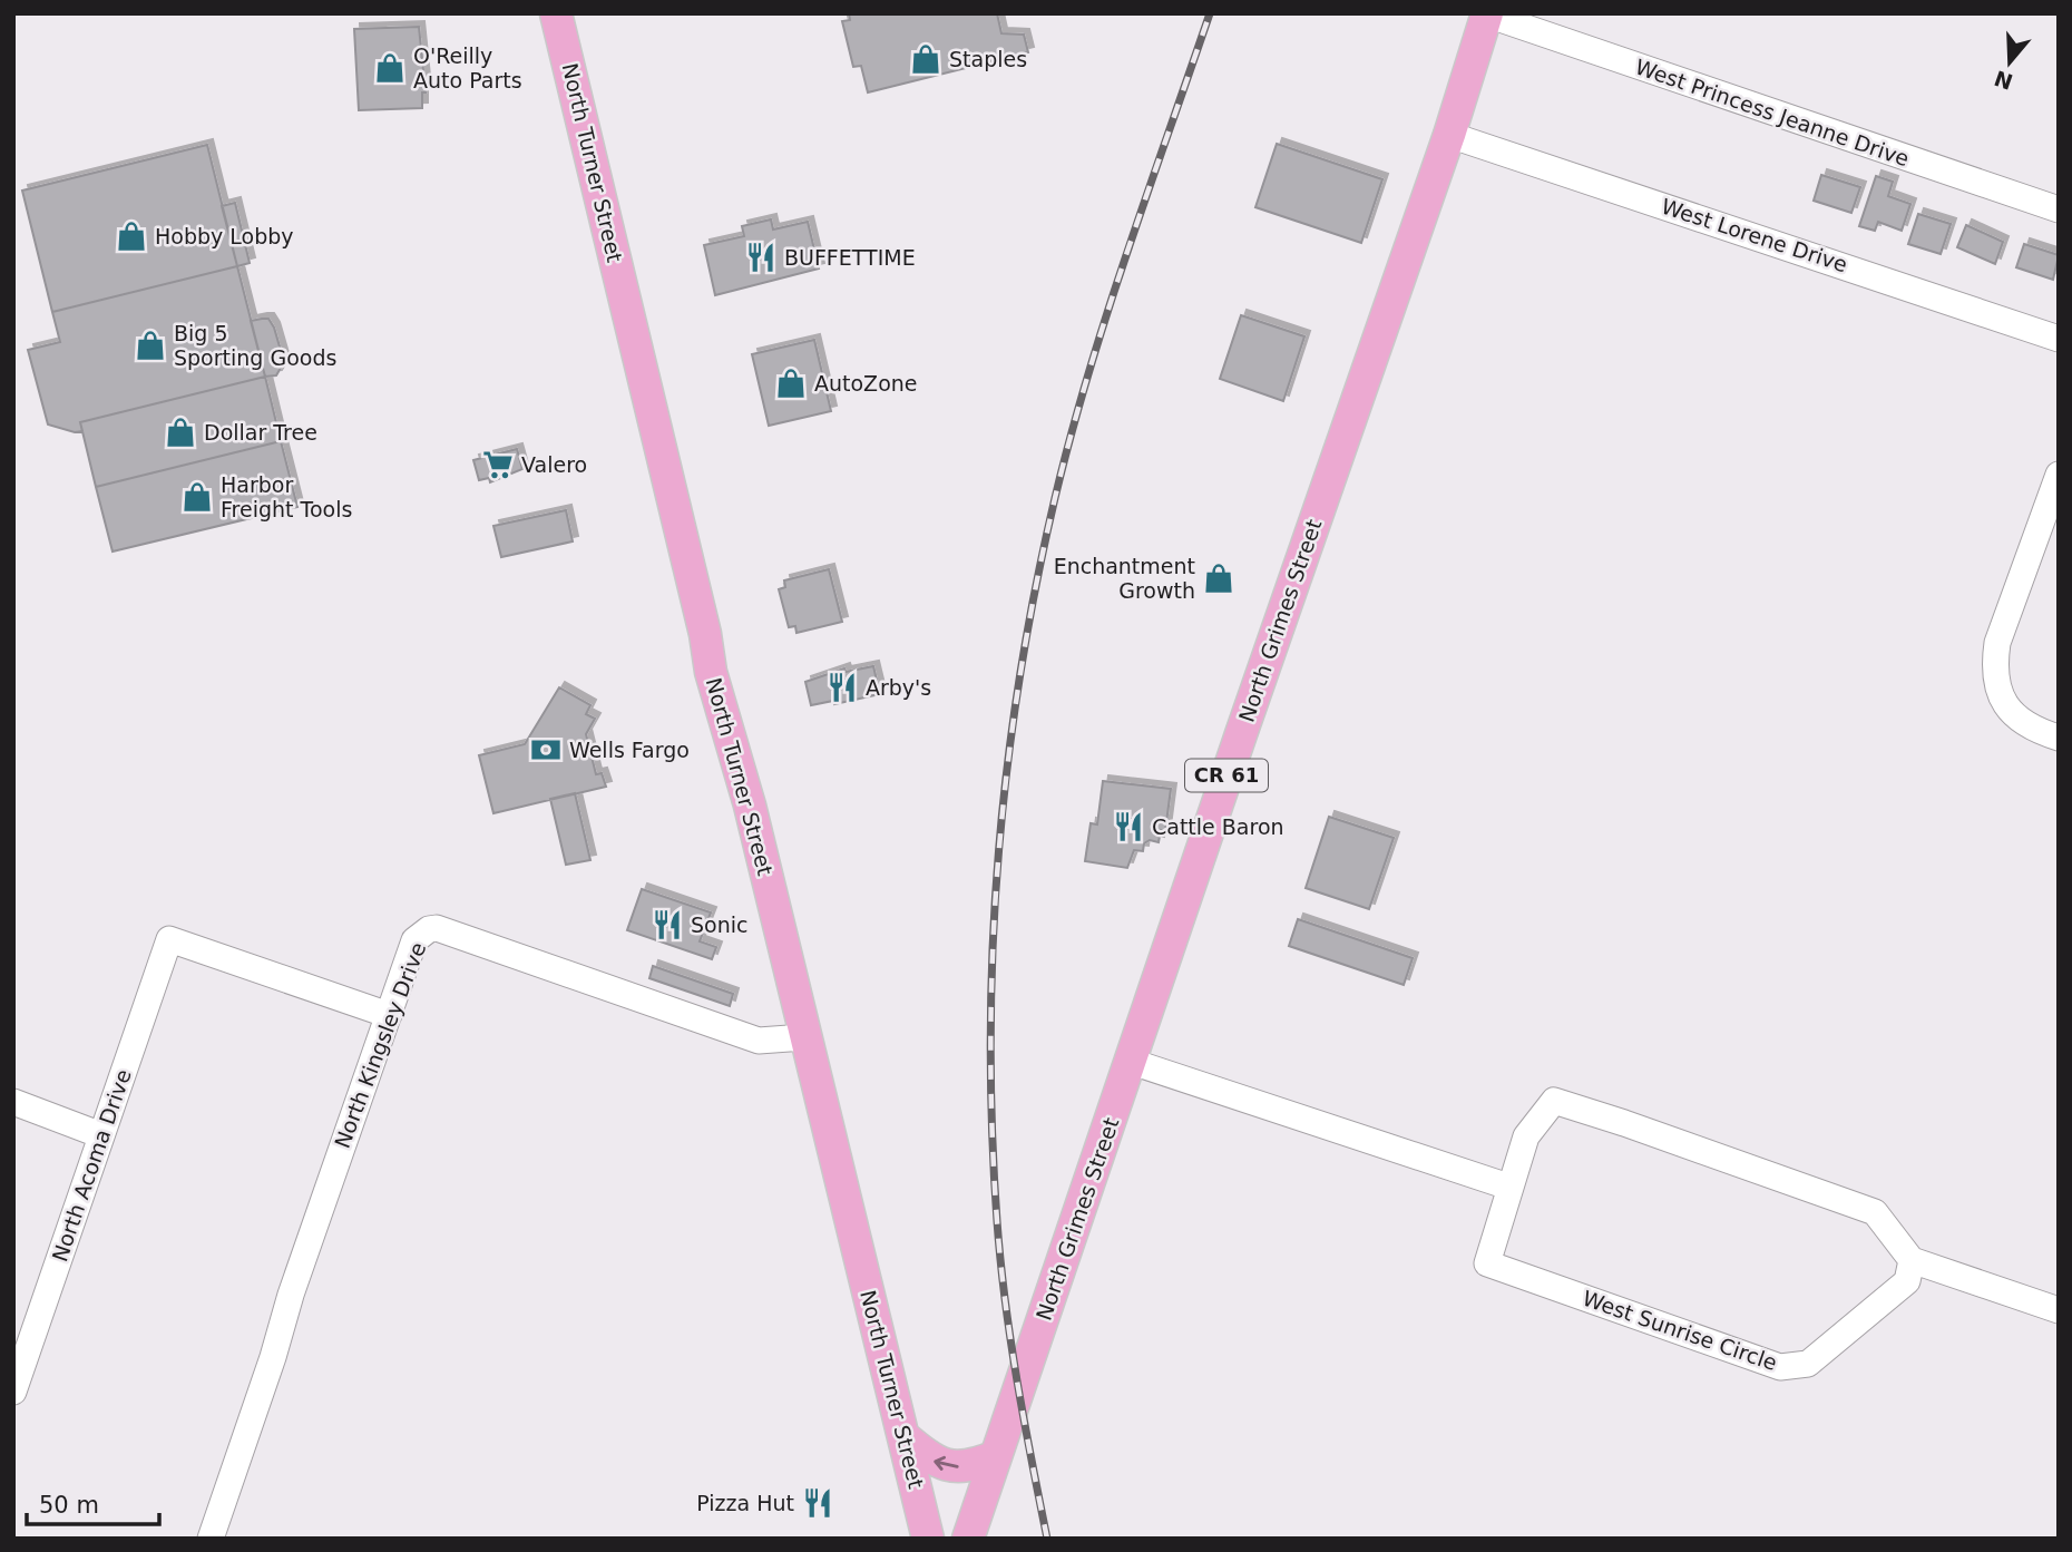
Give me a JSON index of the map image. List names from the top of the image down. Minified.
{"streets":{"main road":["North Turner Street","North Grimes Street","CR 61"],"street":["West Princess Jeanne Drive","West Lorene Drive","North Kingsley Drive","North Acoma Drive","West Sunrise Circle"]},"crossings":[["West Princess Jeanne Drive","North Grimes Street"],["North Turner Street","North Kingsley Drive"],["West Lorene Drive","North Grimes Street"],["North Kingsley Drive","North Acoma Drive"]],"places":{"shop":["Staples","O'Reilly Auto Parts","Hobby Lobby","Big 5 Sporting Goods","AutoZone","Dollar Tree","Harbor Freight Tools","Enchantment Growth"],"restaurant":["BUFFETTIME","Arby's","Cattle Baron","Sonic","Pizza Hut"],"supermarket":["Valero"],"bank":["Wells Fargo"]},"scale_bar":"50 m","north":"bottom"}
